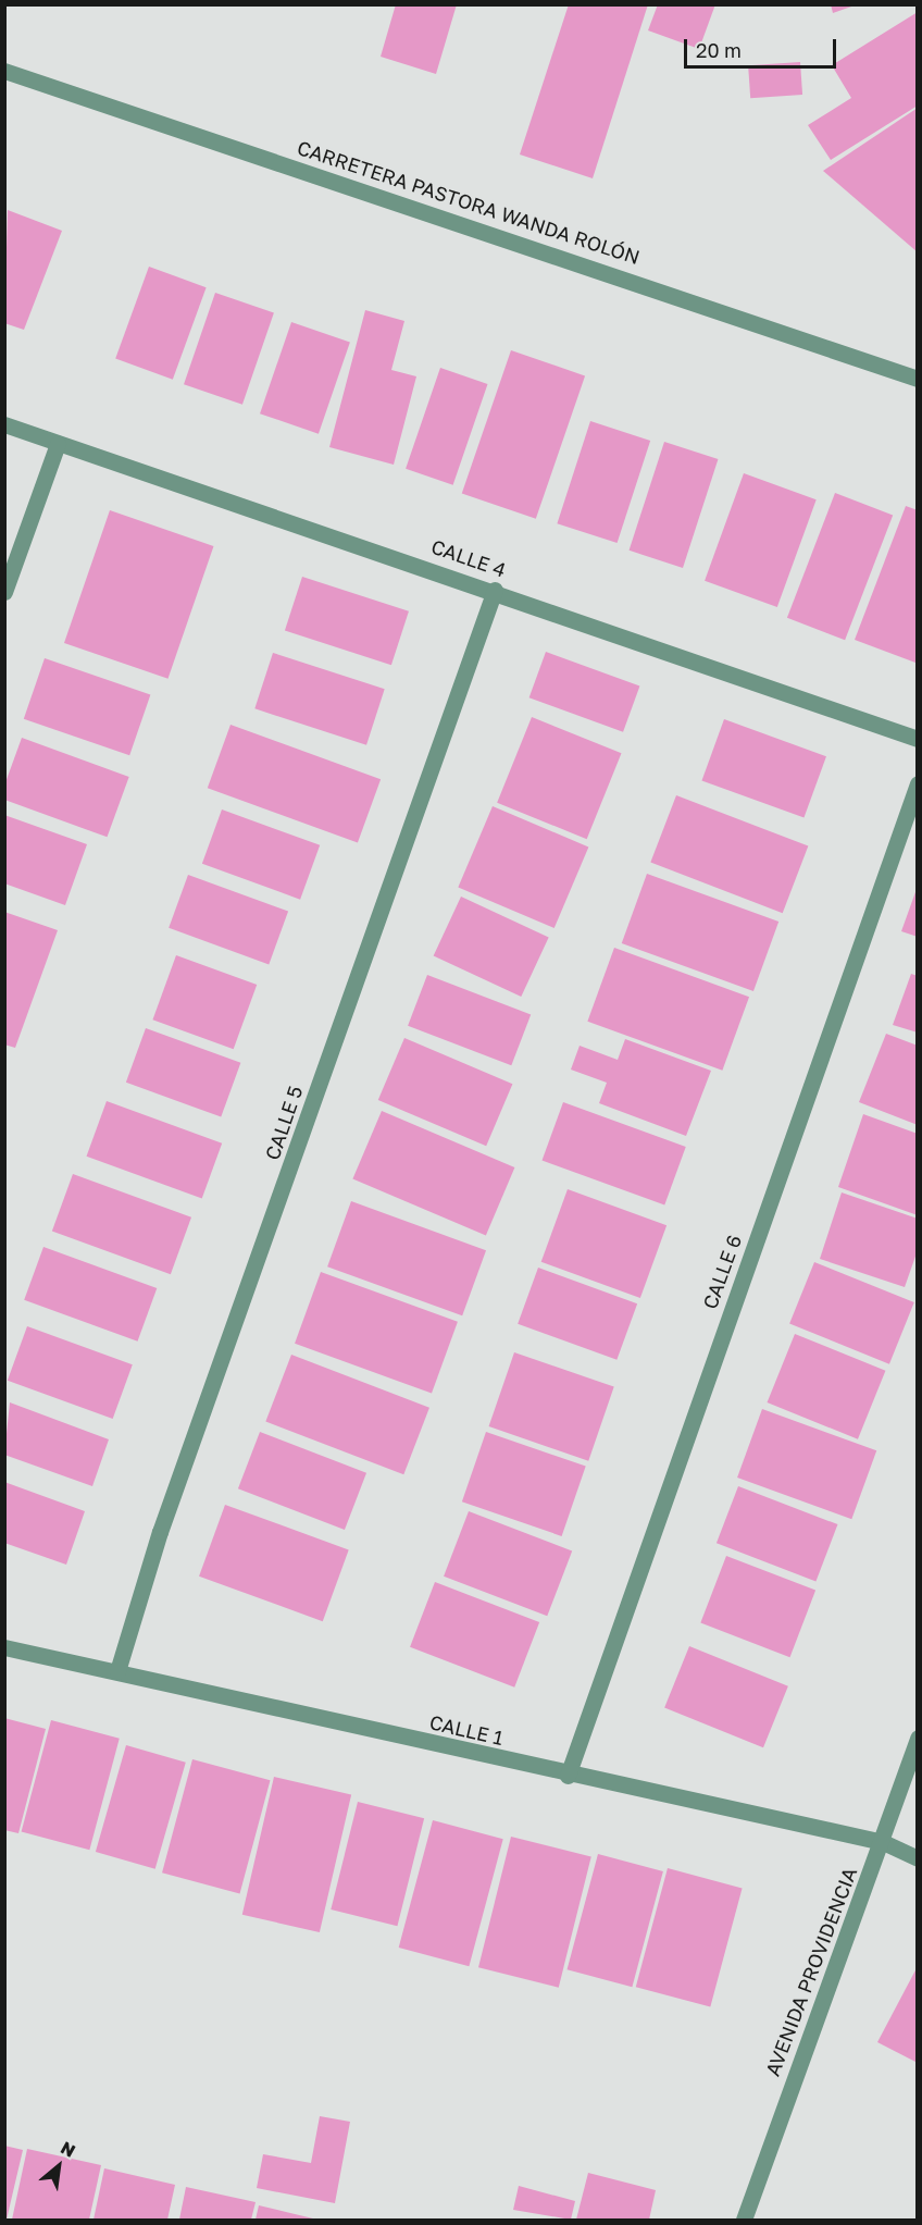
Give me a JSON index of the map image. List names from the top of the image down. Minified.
{"streets":{"street":["CARRETERA PASTORA WANDA ROLÓN","CALLE 4","CALLE 5","CALLE 6","CALLE 1","AVENIDA PROVIDENCIA"]},"crossings":[["CALLE 4","CALLE 5"],["CALLE 5","CALLE 1"],["CALLE 6","CALLE 1"],["CALLE 1","AVENIDA PROVIDENCIA"]],"scale_bar":"20 m","north":"top right"}
